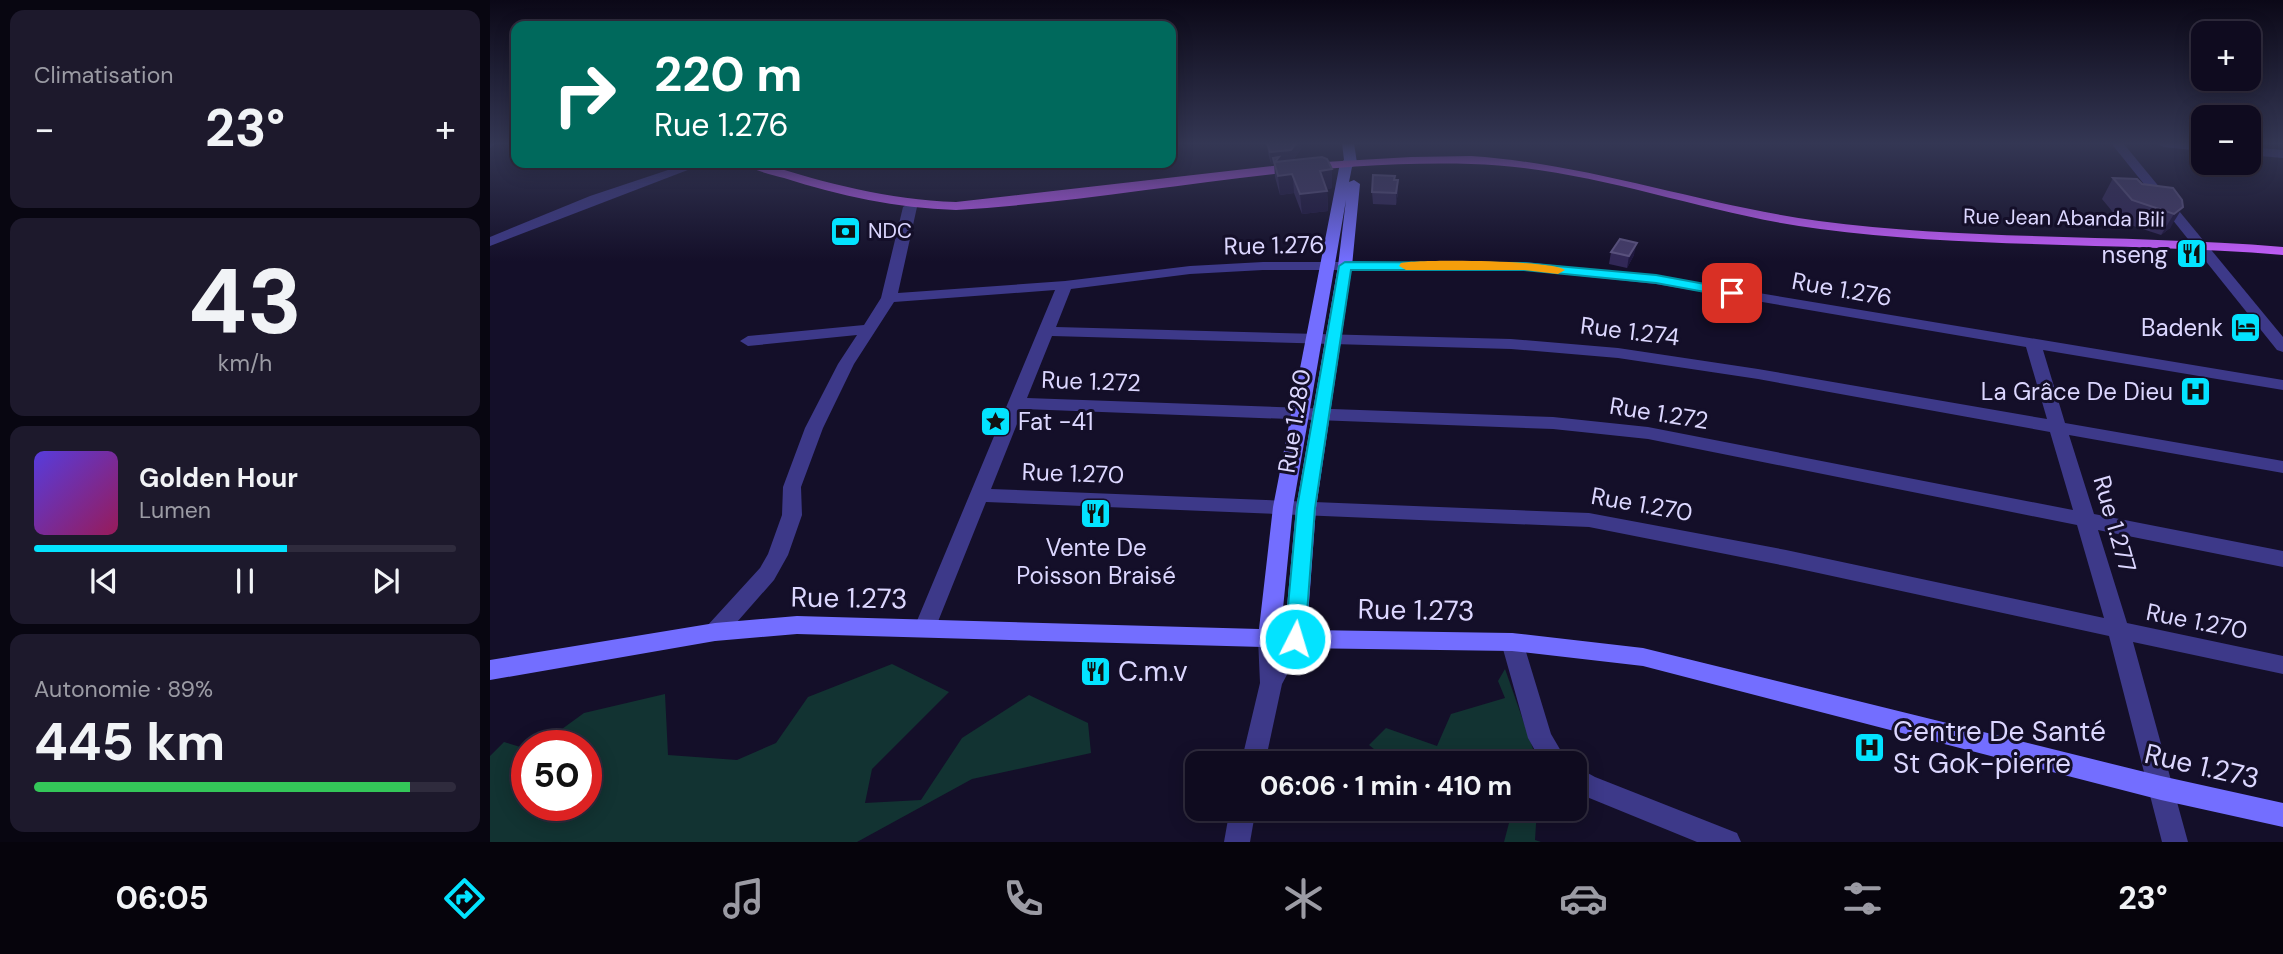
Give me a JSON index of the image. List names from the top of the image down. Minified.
{"streets":{"main road":["Rue Jean Abanda Bili","Rue 1.280","Rue 1.273"],"street":["Rue 1.276","Rue 1.274","Rue 1.272","Rue 1.270","Rue 1.277"]},"crossings":[["Rue 1.276","Rue 1.280"],["Rue 1.276","Rue 1.277"],["Rue 1.274","Rue 1.280"],["Rue 1.274","Rue 1.277"],["Rue 1.272","Rue 1.280"],["Rue 1.272","Rue 1.277"],["Rue 1.280","Rue 1.270"],["Rue 1.280","Rue 1.273"],["Rue 1.270","Rue 1.277"],["Rue 1.277","Rue 1.273"]],"places":{"bank":["NDC"],"restaurant":["nseng","Vente De Poisson Braisé","C.m.v"],"hotel":["Badenk"],"hospital":["La Grâce De Dieu","Centre De Santé St Gok-pierre"],"place":["Fat -41"]},"page":{"tile":["Climatisation",["43","km/h"],["Autonomie · 89%","445 km"]],"map_buttons":["+","−"],"turn":["220 m","Rue 1.276"],"heat":["−","23°","+"],"song":["Golden Hour","Lumen"],"limit":"50","trip":"06:06 · 1 min · 410 m","tabs":["06:05","23°"]}}
